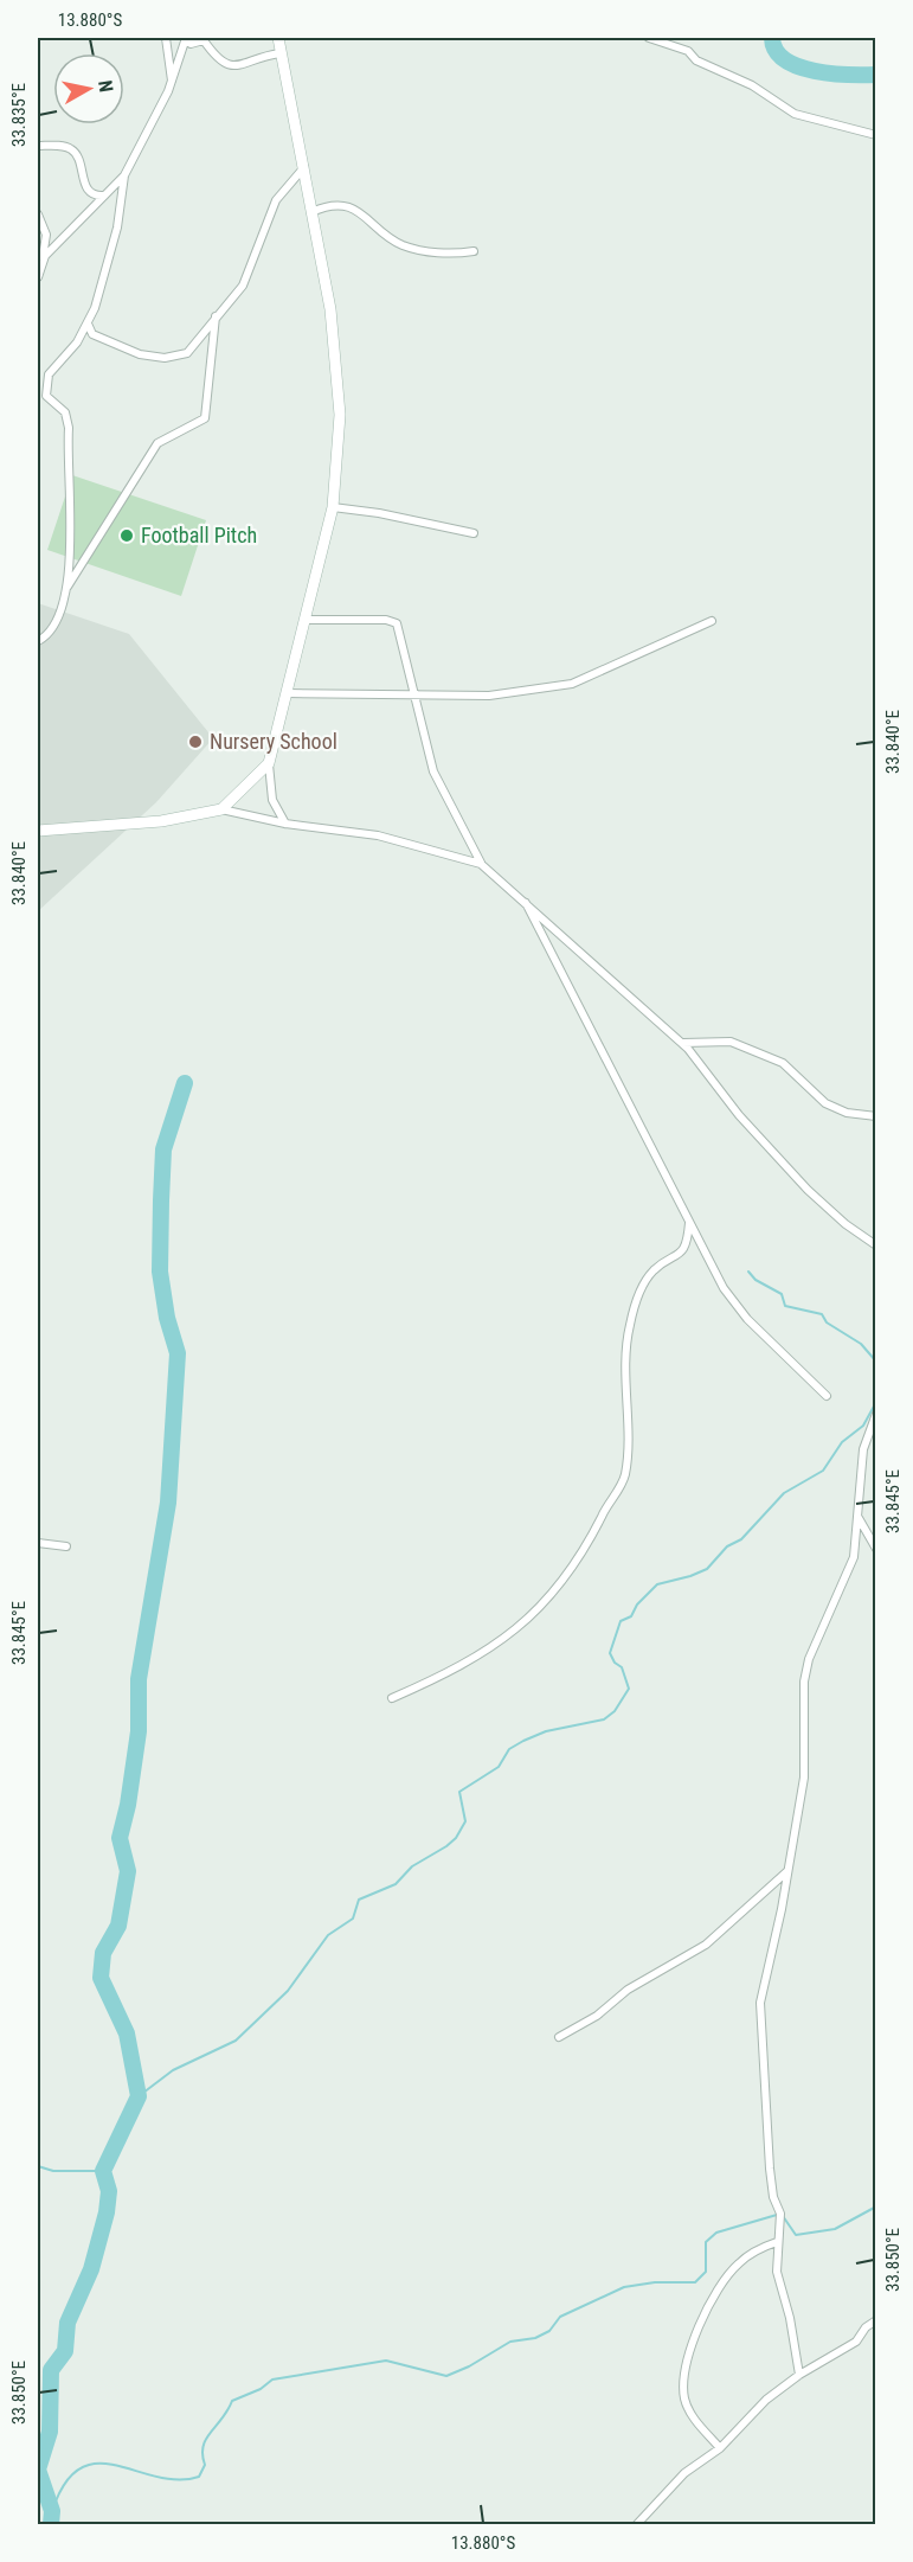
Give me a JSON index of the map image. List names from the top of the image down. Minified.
{"places":["Football Pitch","Nursery School"],"north":"right","coordinates":["13.880°S","33.835°E","33.840°E","33.845°E","33.850°E"]}
